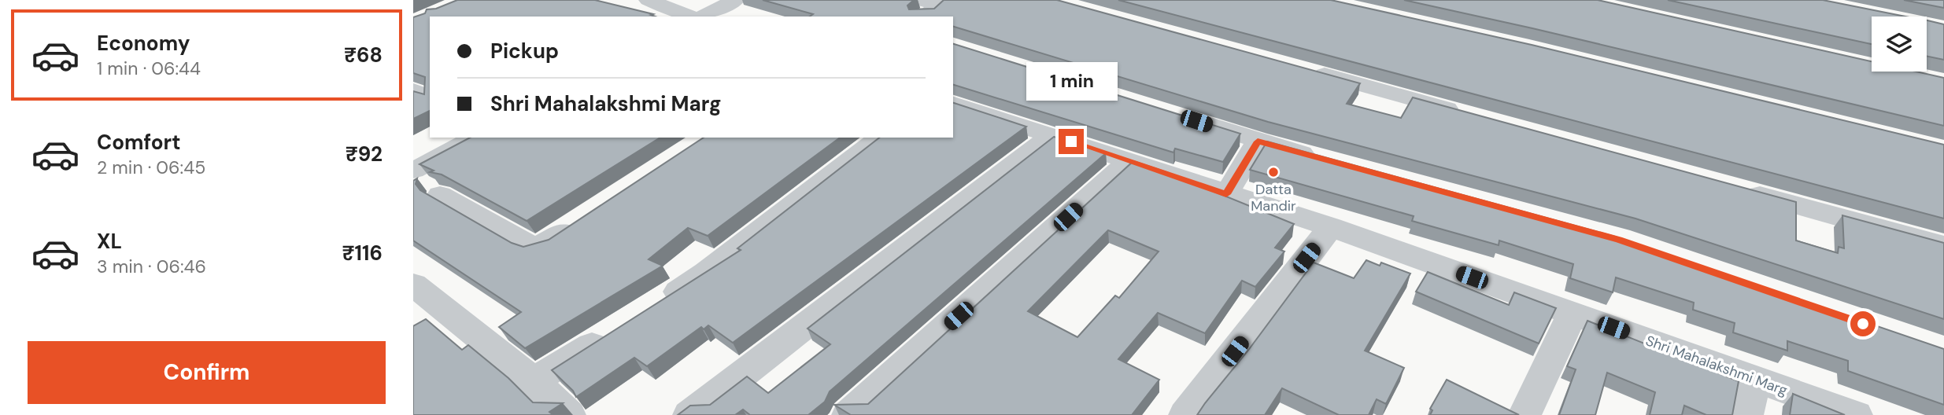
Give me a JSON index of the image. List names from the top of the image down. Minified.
{"streets":{"street":["Shri Mahalakshmi Marg"]},"places":["Datta Mandir"],"page":{"list":[{"name":"Economy","note":"1 min · 06:44","value":"₹68"},{"name":"Comfort","note":"2 min · 06:45","value":"₹92"},{"name":"XL","note":"3 min · 06:46","value":"₹116"}],"banner":["Pickup","Shri Mahalakshmi Marg"],"bubble":"1 min","buttons":"Confirm"}}
